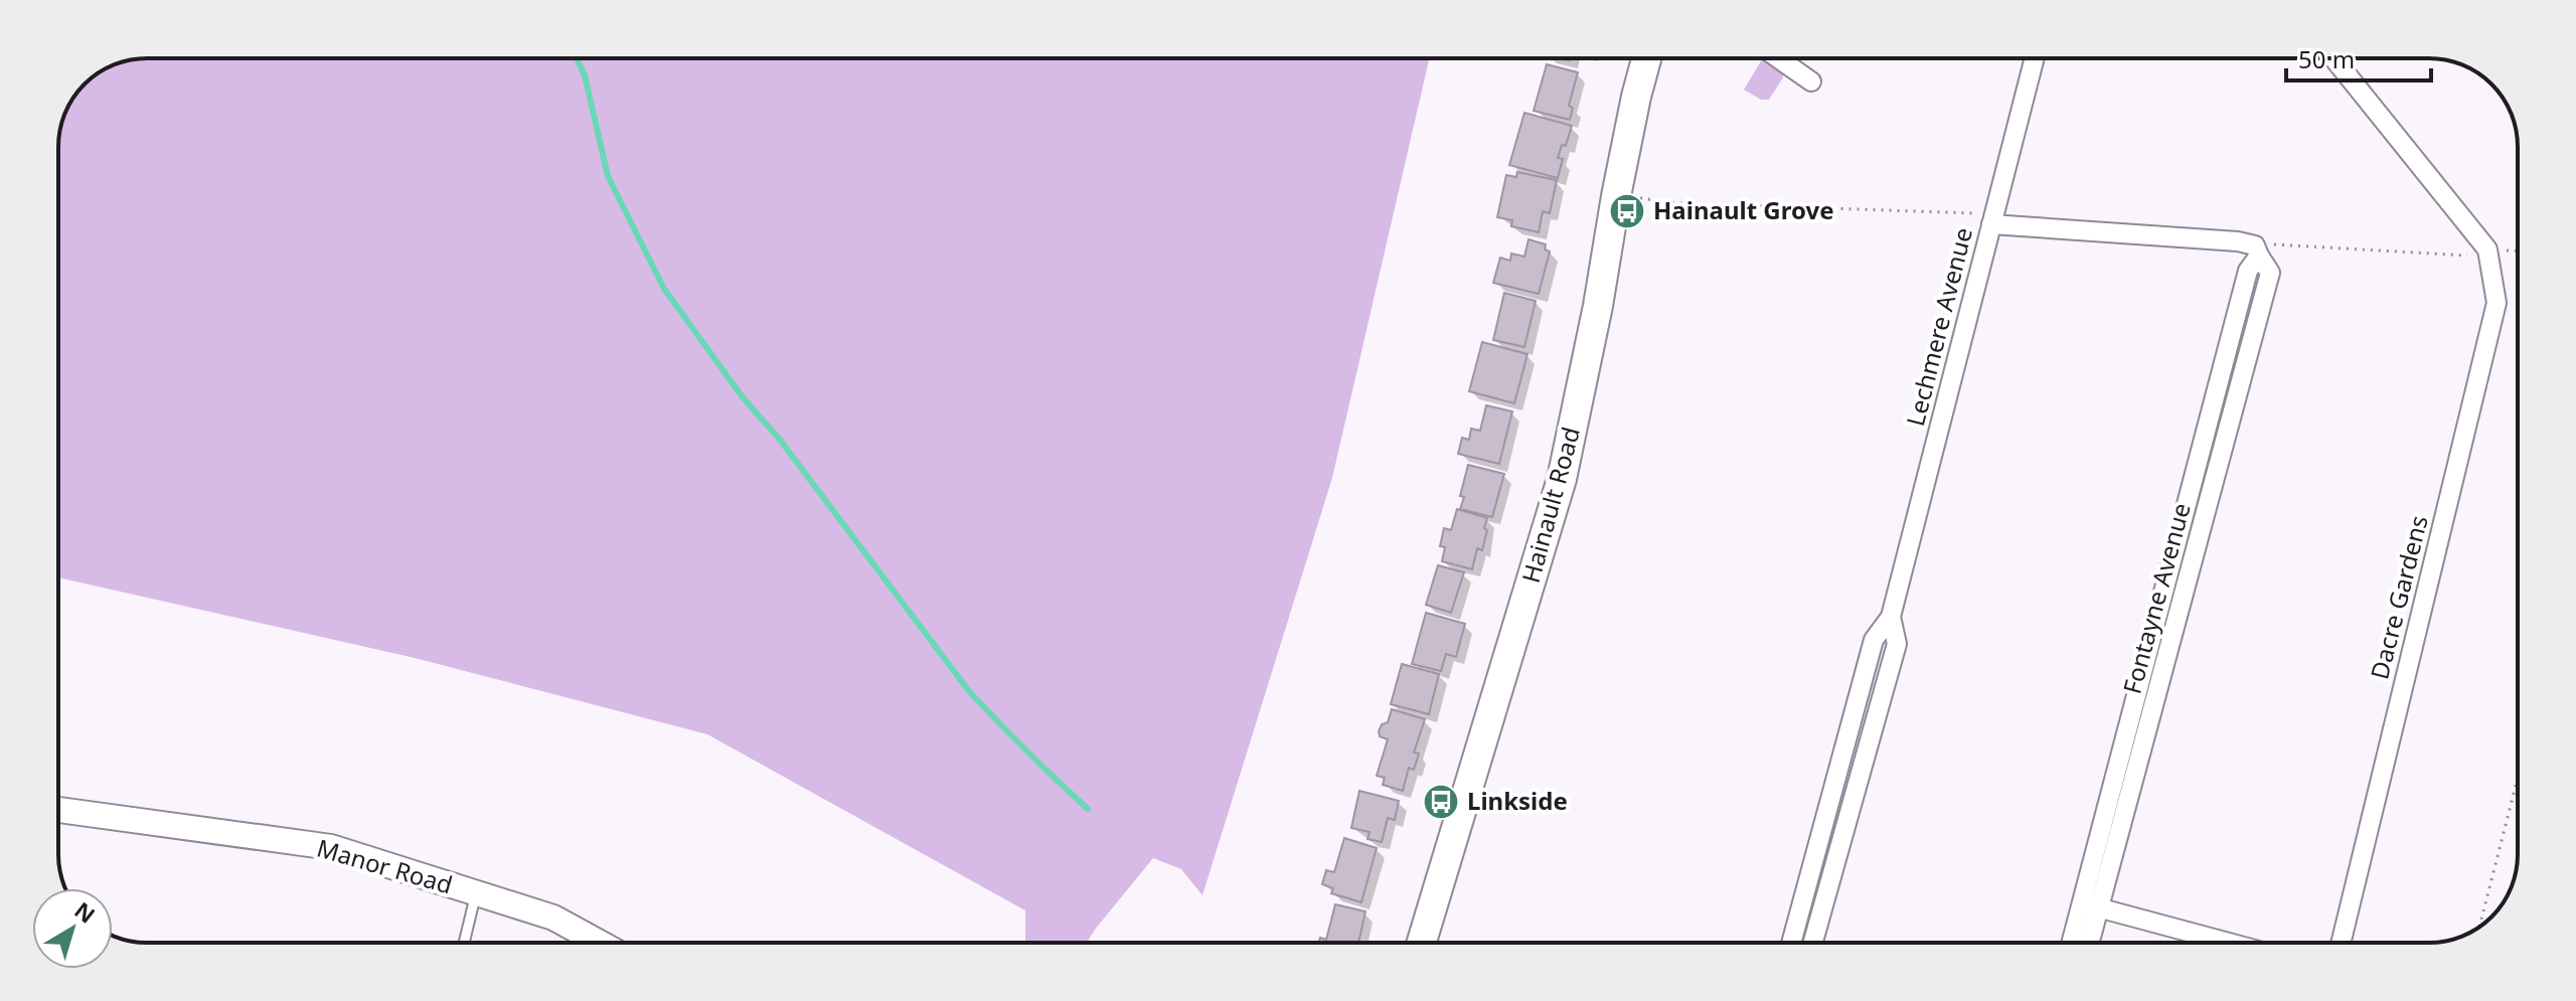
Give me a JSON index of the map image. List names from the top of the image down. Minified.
{"streets":{"main road":["Hainault Road","Manor Road"],"street":["Lechmere Avenue","Dacre Gardens","Fontayne Avenue"]},"places":{"bus stop":["Hainault Grove","Linkside"]},"scale_bar":"50 m","north":"top right"}
